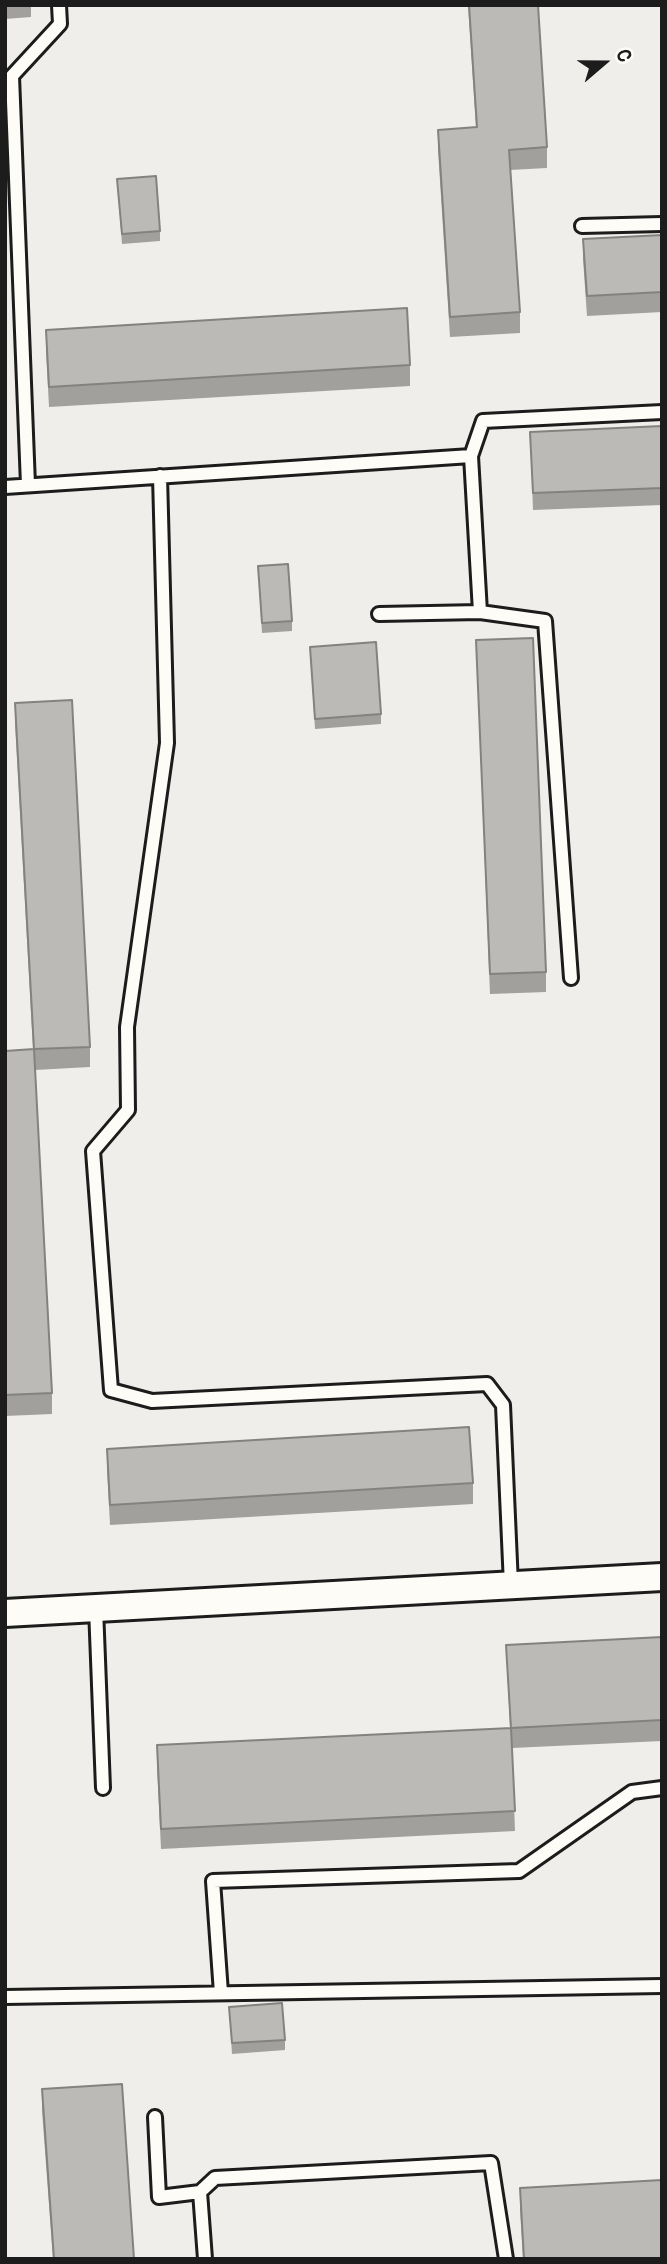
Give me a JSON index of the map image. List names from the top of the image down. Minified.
{"north":"right"}
